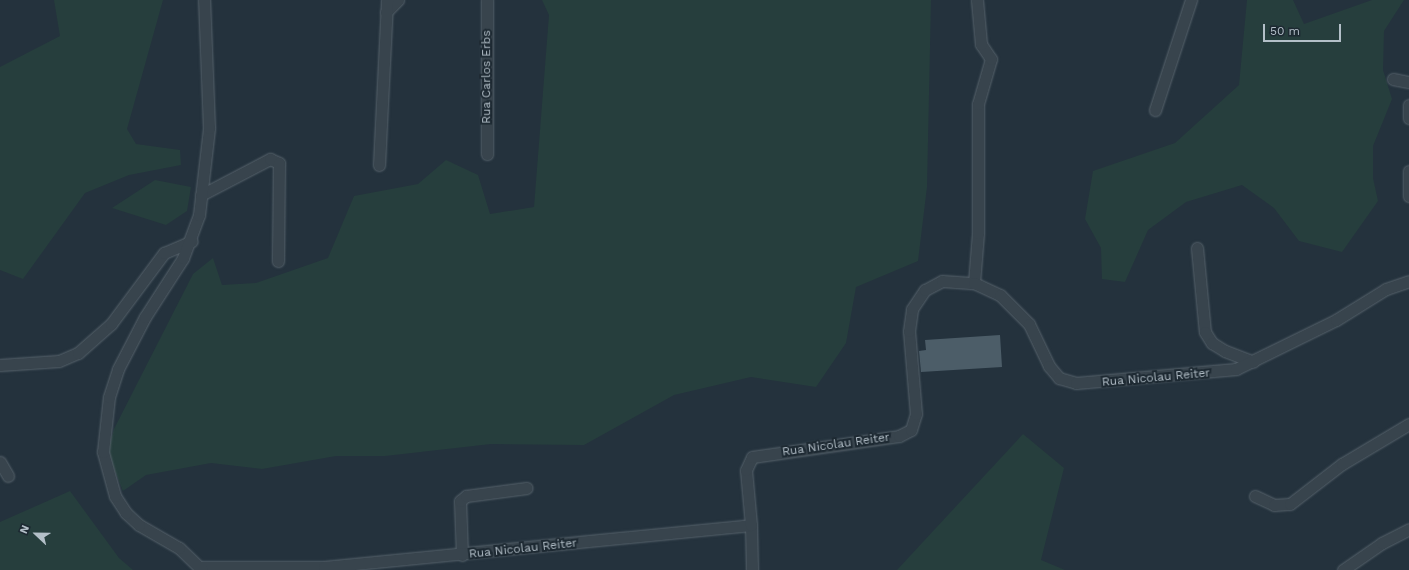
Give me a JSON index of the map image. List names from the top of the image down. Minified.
{"streets":{"street":["Rua Carlos Erbs","Rua Nicolau Reiter"]},"scale_bar":"50 m","north":"left"}
